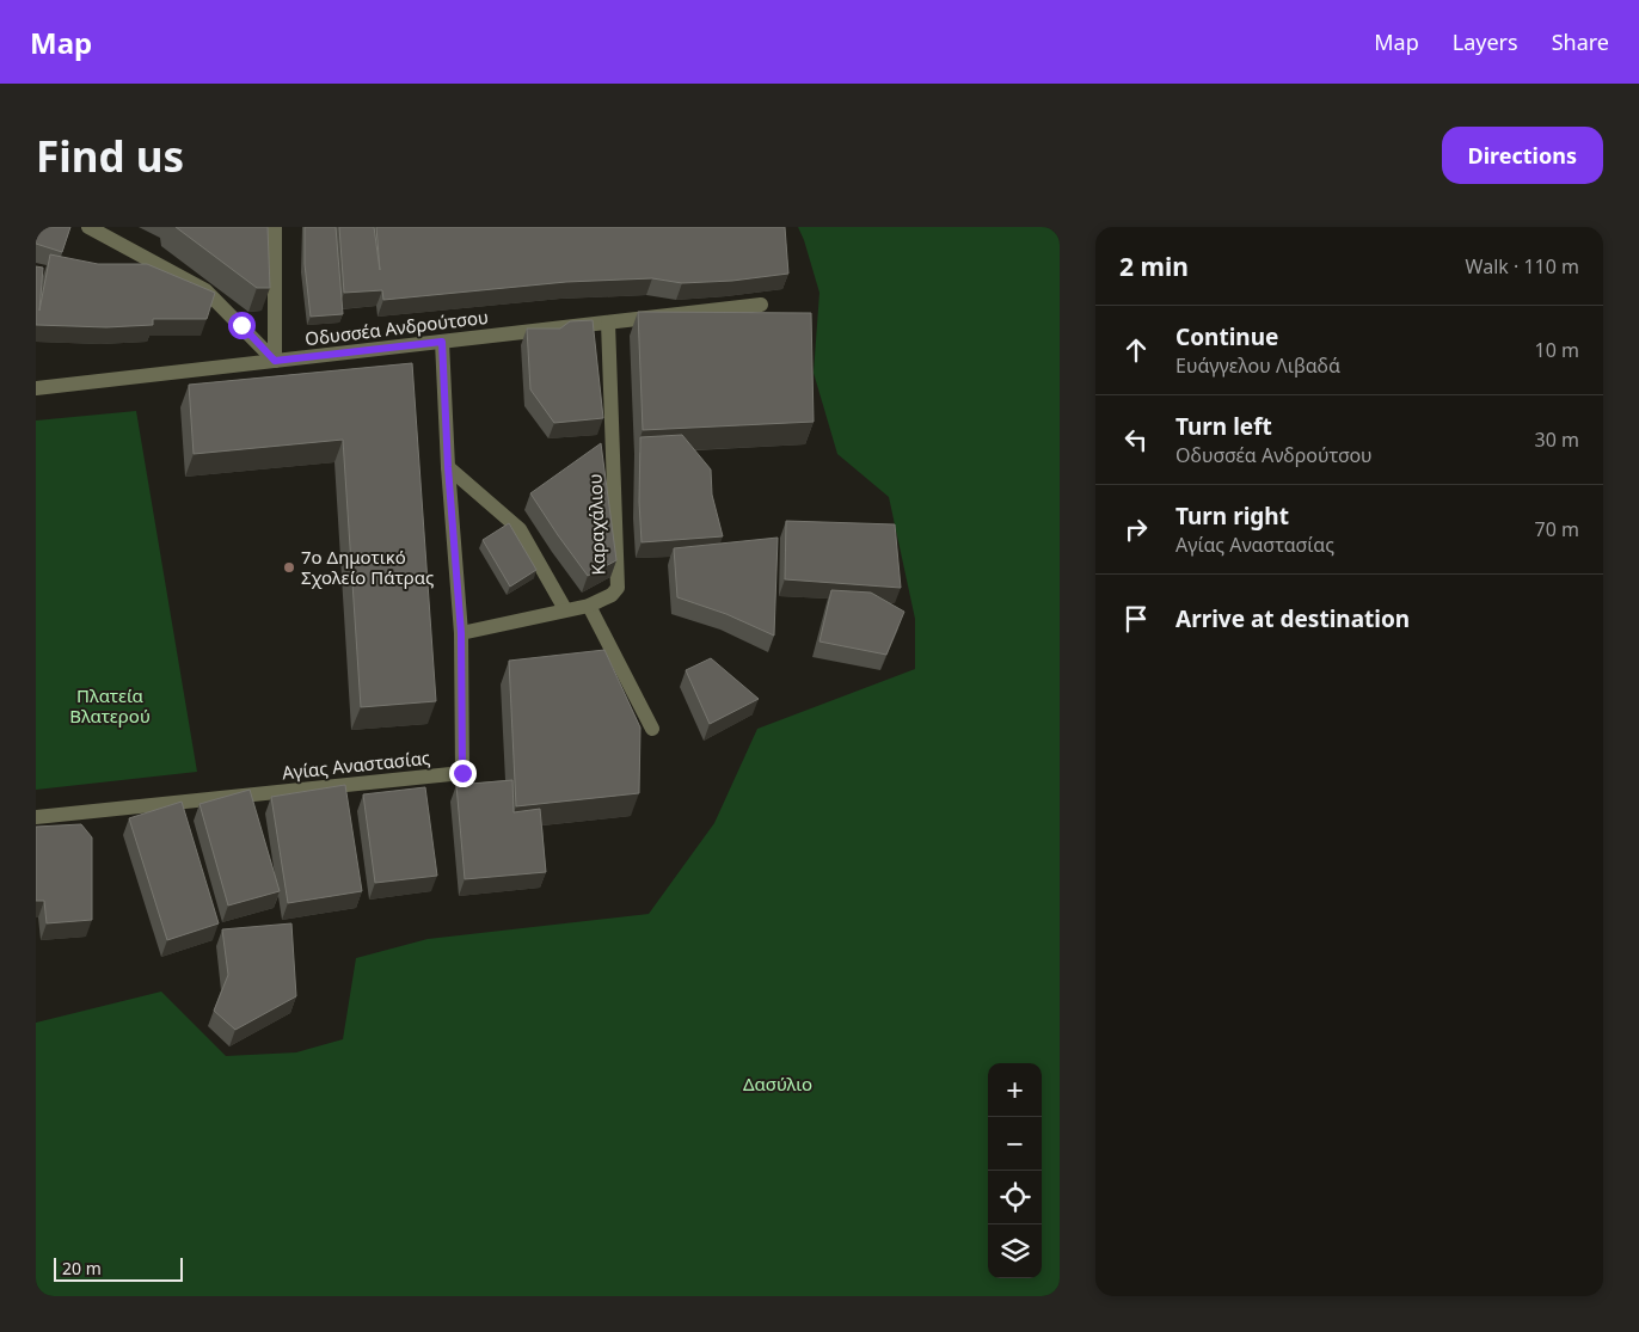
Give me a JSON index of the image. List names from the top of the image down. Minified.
{"streets":{"street":["Οδυσσέα Ανδρούτσου","Καραχάλιου","Αγίας Αναστασίας"]},"crossings":[["Οδυσσέα Ανδρούτσου","Καραχάλιου"],["Οδυσσέα Ανδρούτσου","Αγίας Αναστασίας"]],"parks":["Πλατεία Βλατερού","Δασύλιο"],"places":["7ο Δημοτικό Σχολείο Πάτρας"],"scale_bar":"20 m","page":{"header":"Map","nav":["Map","Layers","Share"],"buttons":"Directions","title":"Find us","heading":["2 min","Walk · 110 m"],"list":[["Continue","Ευάγγελου Λιβαδά","10 m"],["Turn left","Οδυσσέα Ανδρούτσου","30 m"],["Turn right","Αγίας Αναστασίας","70 m"],"Arrive at destination"],"map_buttons":["+","−"],"scale":"20 m"}}
